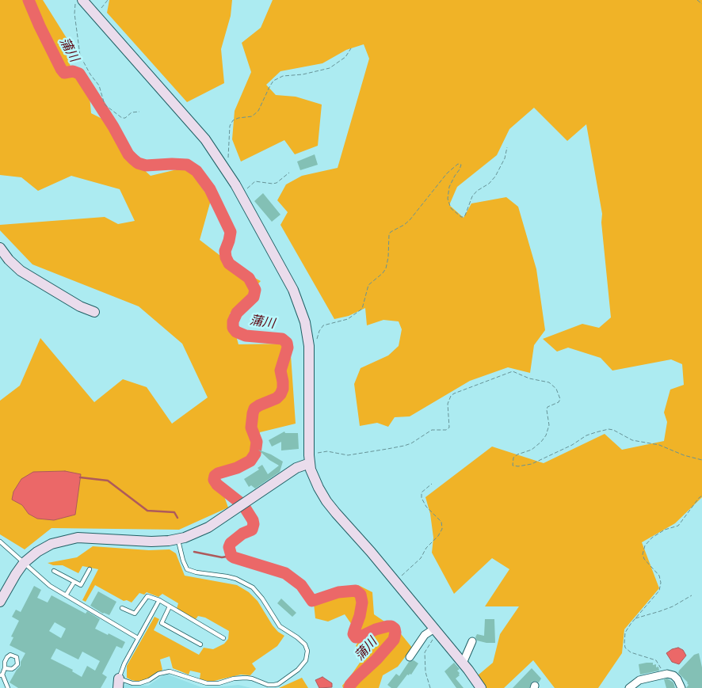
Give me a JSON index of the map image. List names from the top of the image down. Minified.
{"water":["蒲川"]}
